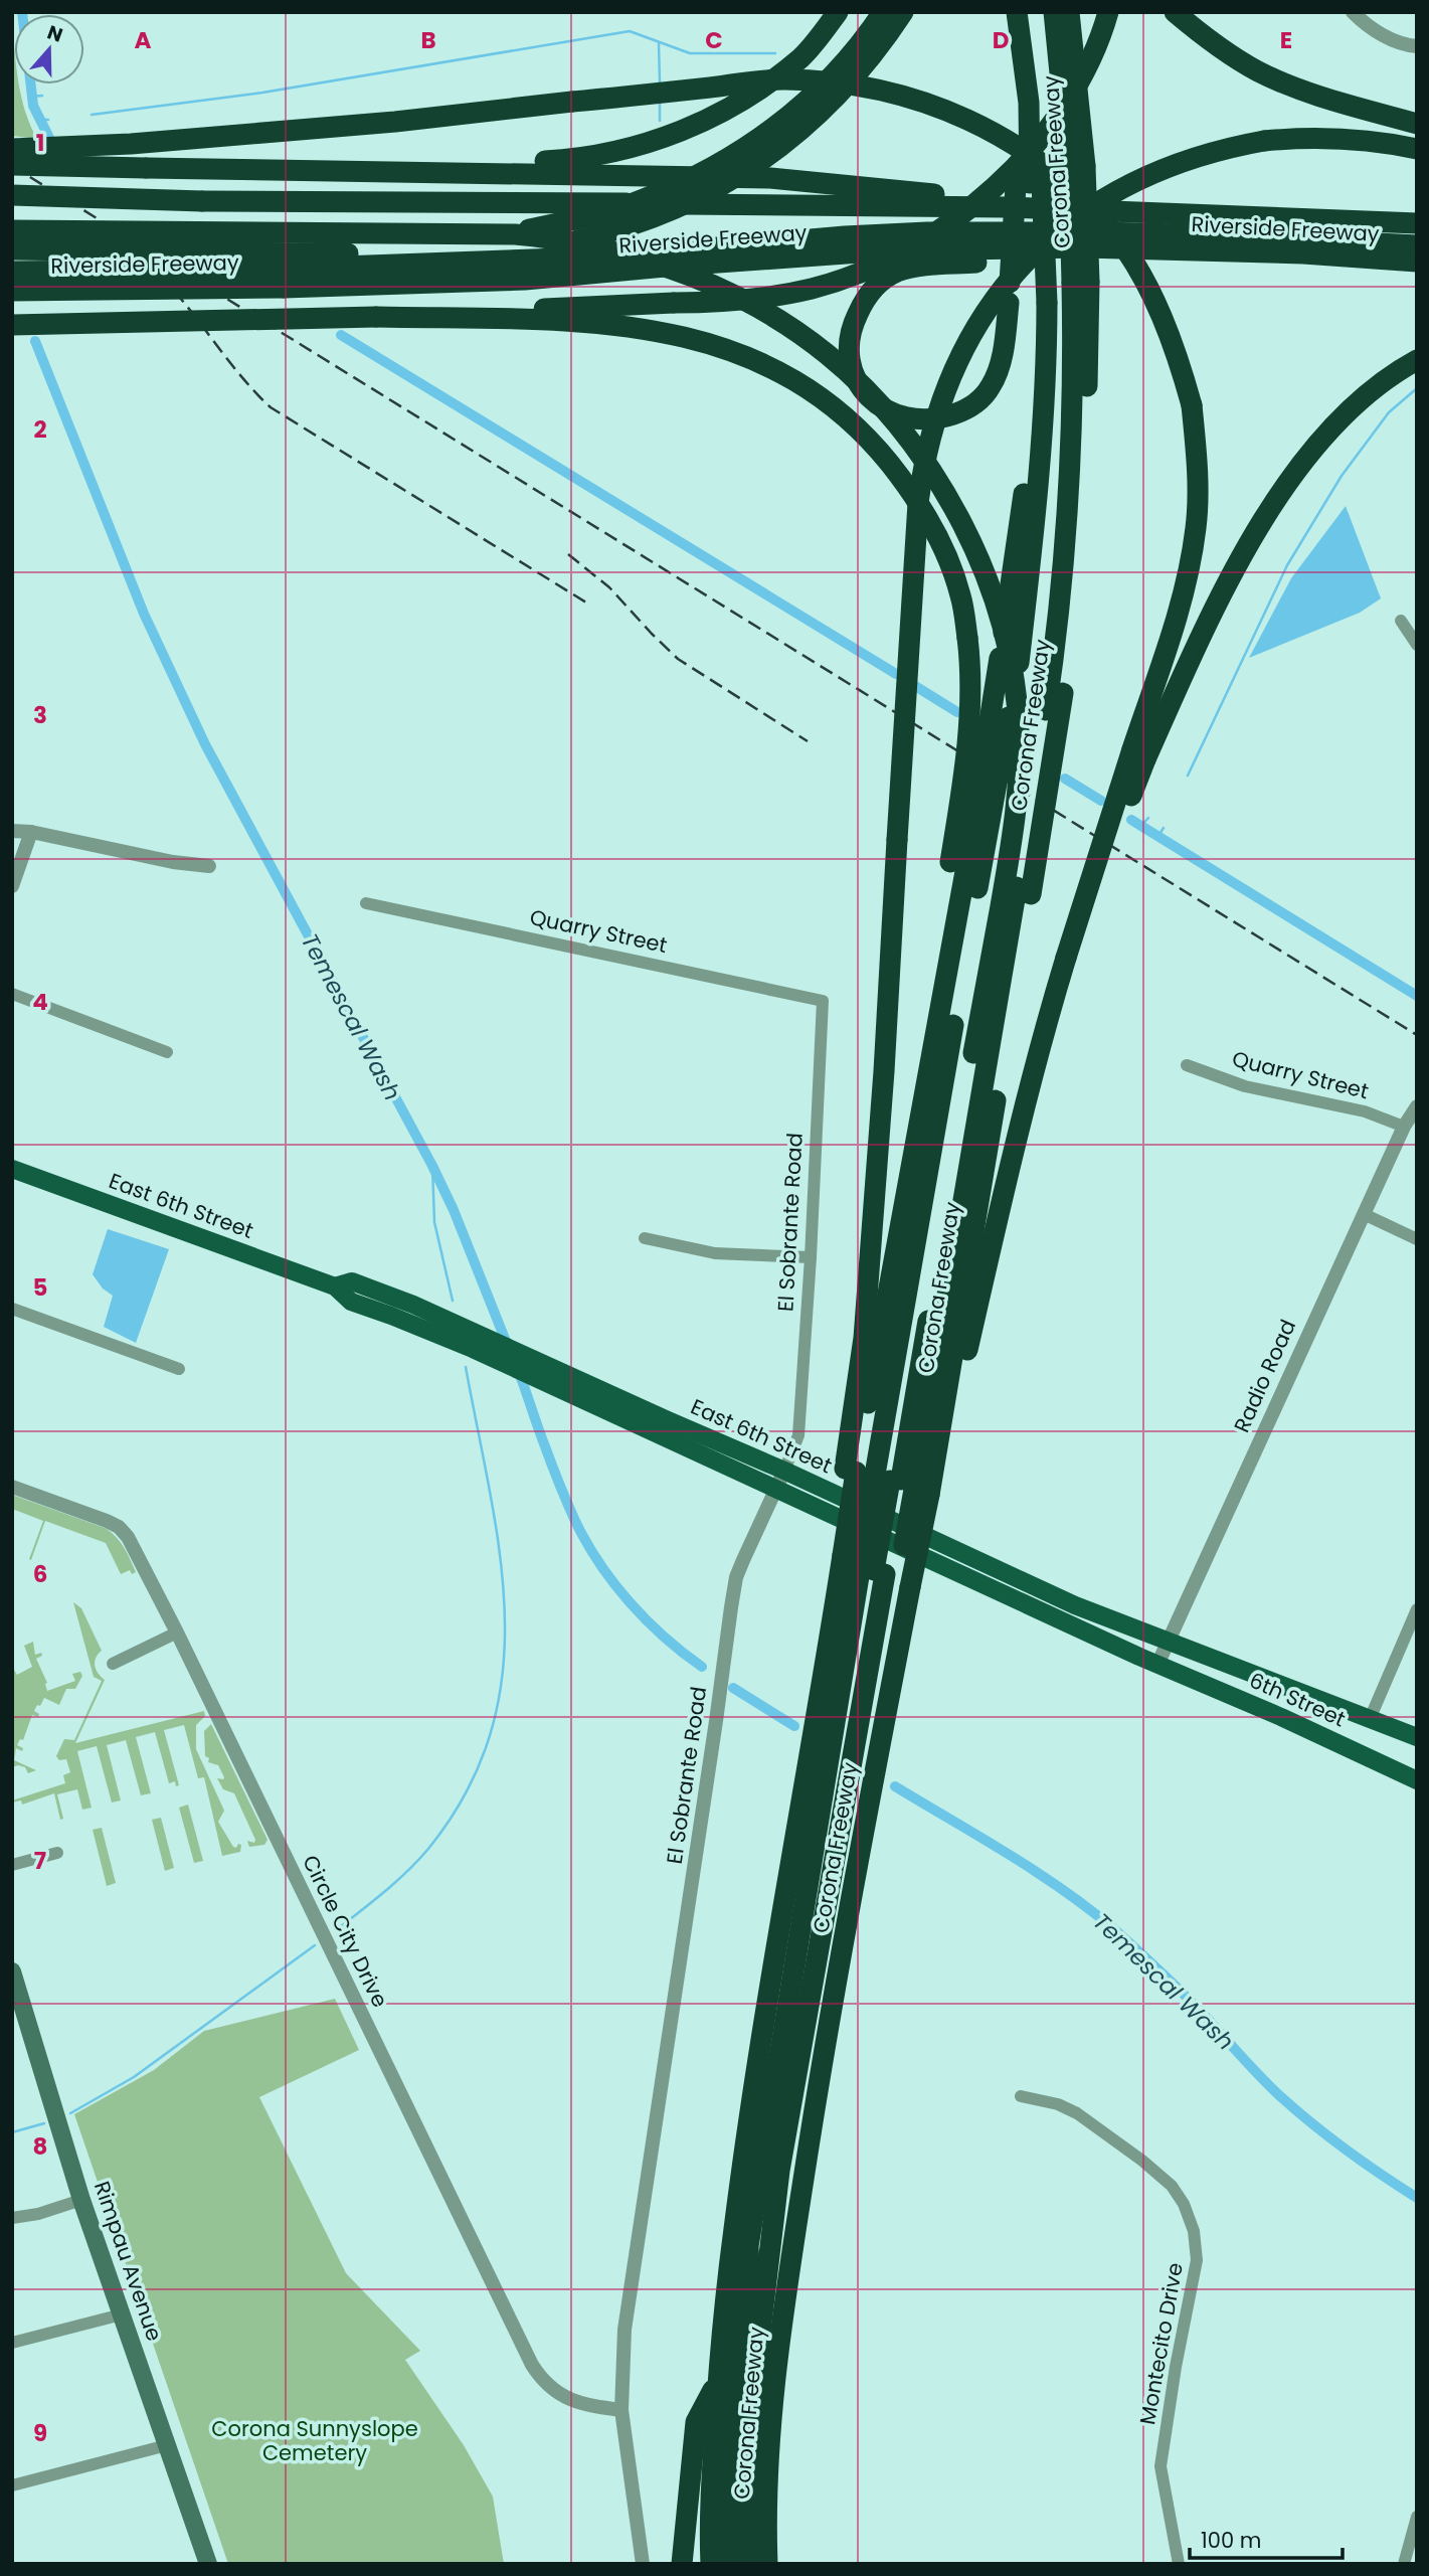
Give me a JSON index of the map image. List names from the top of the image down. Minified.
{"streets":{"highway":["Corona Freeway","Riverside Freeway"],"main road":["East 6th Street","6th Street","Rimpau Avenue"],"street":["Quarry Street","El Sobrante Road","Radio Road","Circle City Drive","Montecito Drive"]},"crossings":[["Quarry Street","El Sobrante Road"],["Quarry Street","Radio Road"],["East 6th Street","El Sobrante Road"],["East 6th Street","Radio Road"],["East 6th Street","6th Street"],["El Sobrante Road","Circle City Drive"],["Radio Road","6th Street"]],"water":["Temescal Wash"],"parks":["Corona Sunnyslope Cemetery"],"scale_bar":"100 m","north":"top","grid":{"columns":["A","B","C","D","E"],"rows":["1","2","3","4","5","6","7","8","9"]}}
